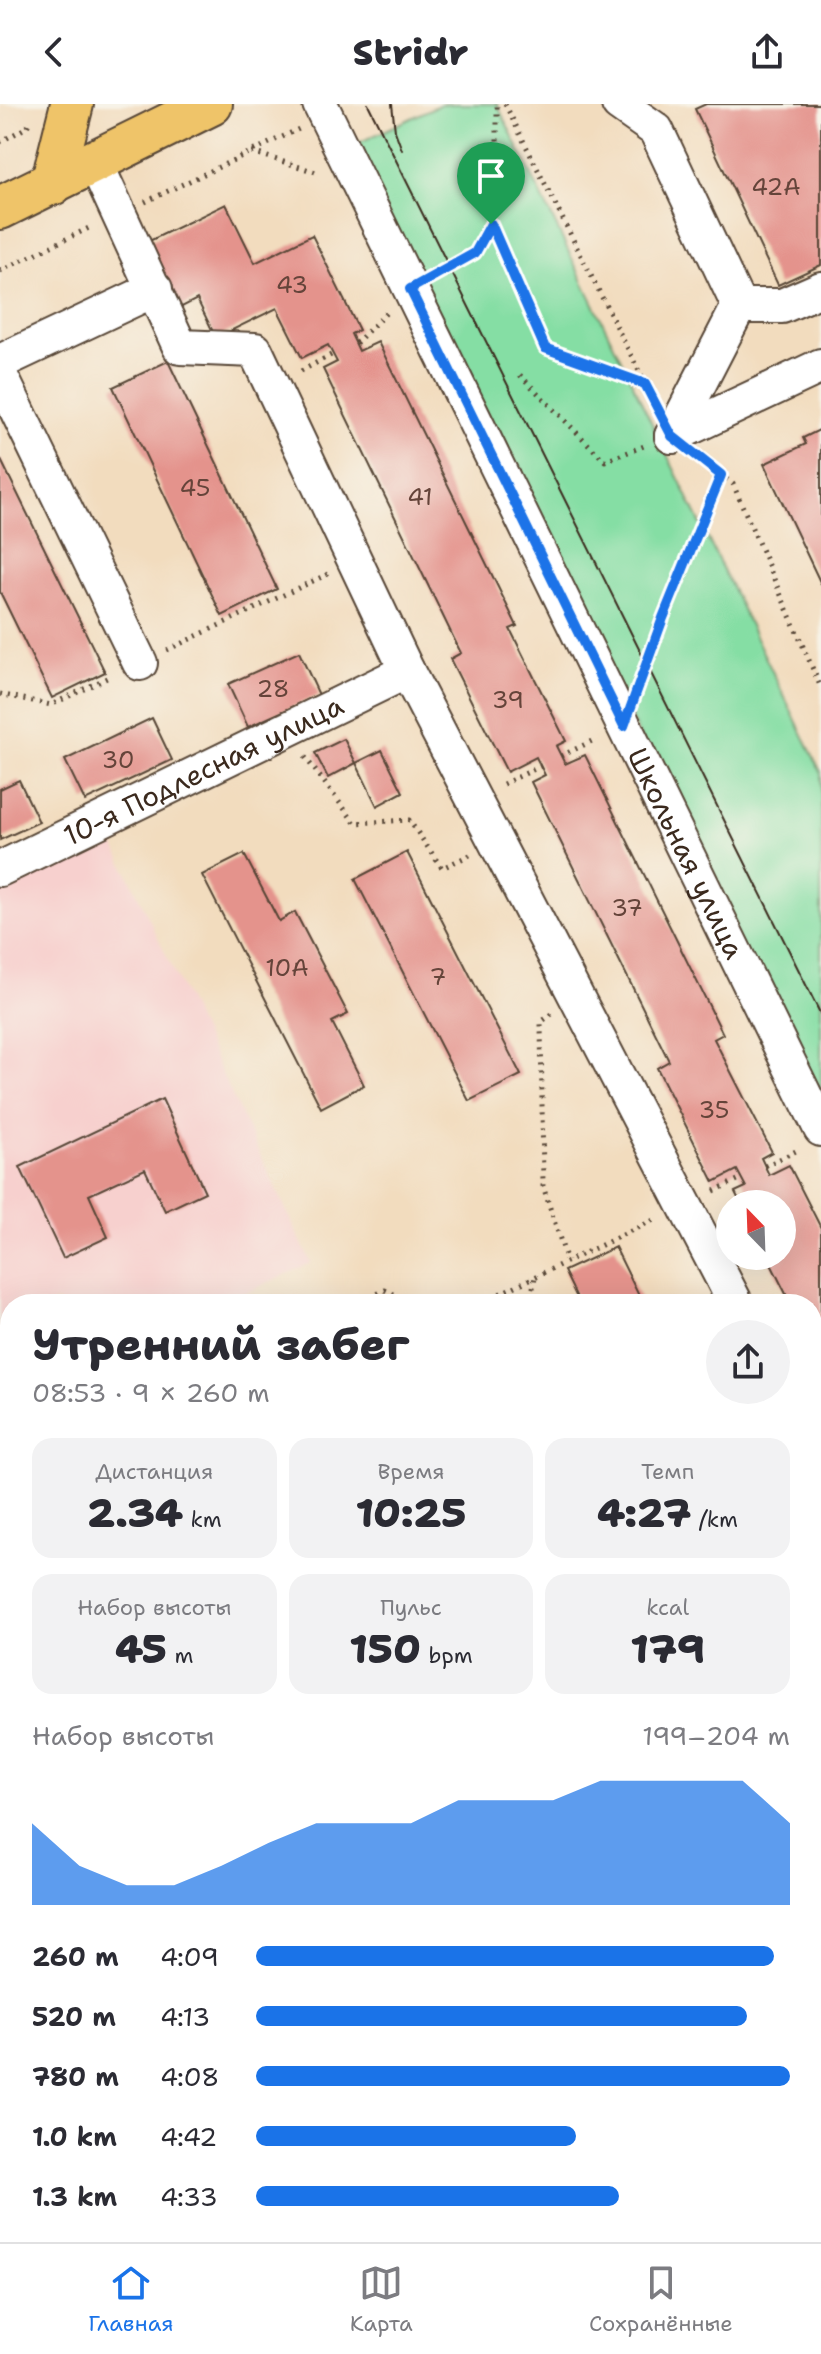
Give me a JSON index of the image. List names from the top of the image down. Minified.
{"streets":{"street":["10-я Подлесная улица","Школьная улица"]},"house_numbers":["42А","43","45","41","28","39","30","37","10А","7","35"],"north":"top left","page":{"header":"Stridr","heading":["Утренний забег","08:53 · 9 × 260 m"],"stats":[["Дистанция","2.34 km"],["Время","10:25"],["Темп","4:27 /km"],["Набор высоты","45 m"],["Пульс","150 bpm"],["kcal","179"]],"chart":["Набор высоты","199–204 m"],"list":[{"name":"260 m","note":"4:09"},{"name":"520 m","note":"4:13"},{"name":"780 m","note":"4:08"},{"name":"1.0 km","note":"4:42"},{"name":"1.3 km","note":"4:33"}],"tabs":["Главная","Карта","Сохранённые"]}}
